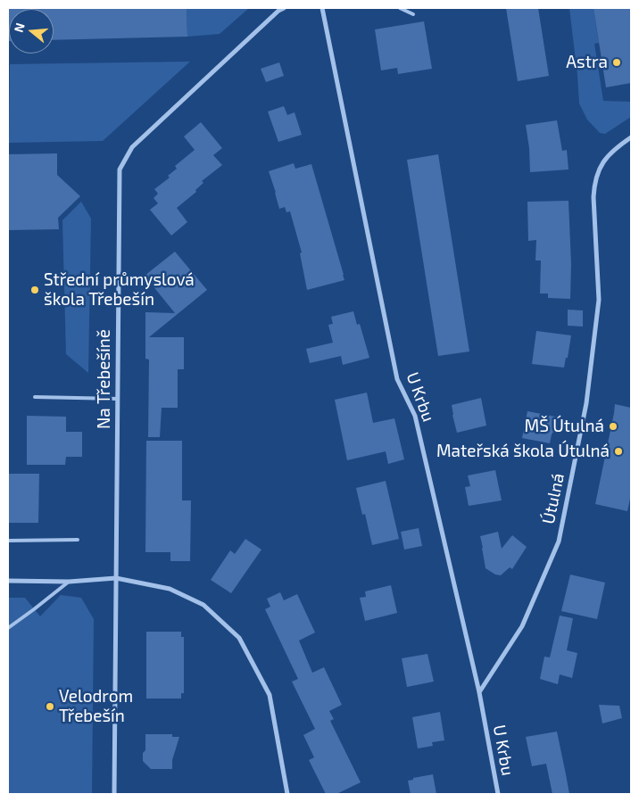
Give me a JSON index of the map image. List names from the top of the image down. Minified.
{"streets":{"street":["Na Třebešíně","U Krbu","Útulná"]},"crossings":[["U Krbu","Útulná"]],"places":["Astra","Střední průmyslová škola Třebešín","MŠ Útulná","Mateřská škola Útulná","Velodrom Třebešín"],"north":"left"}
